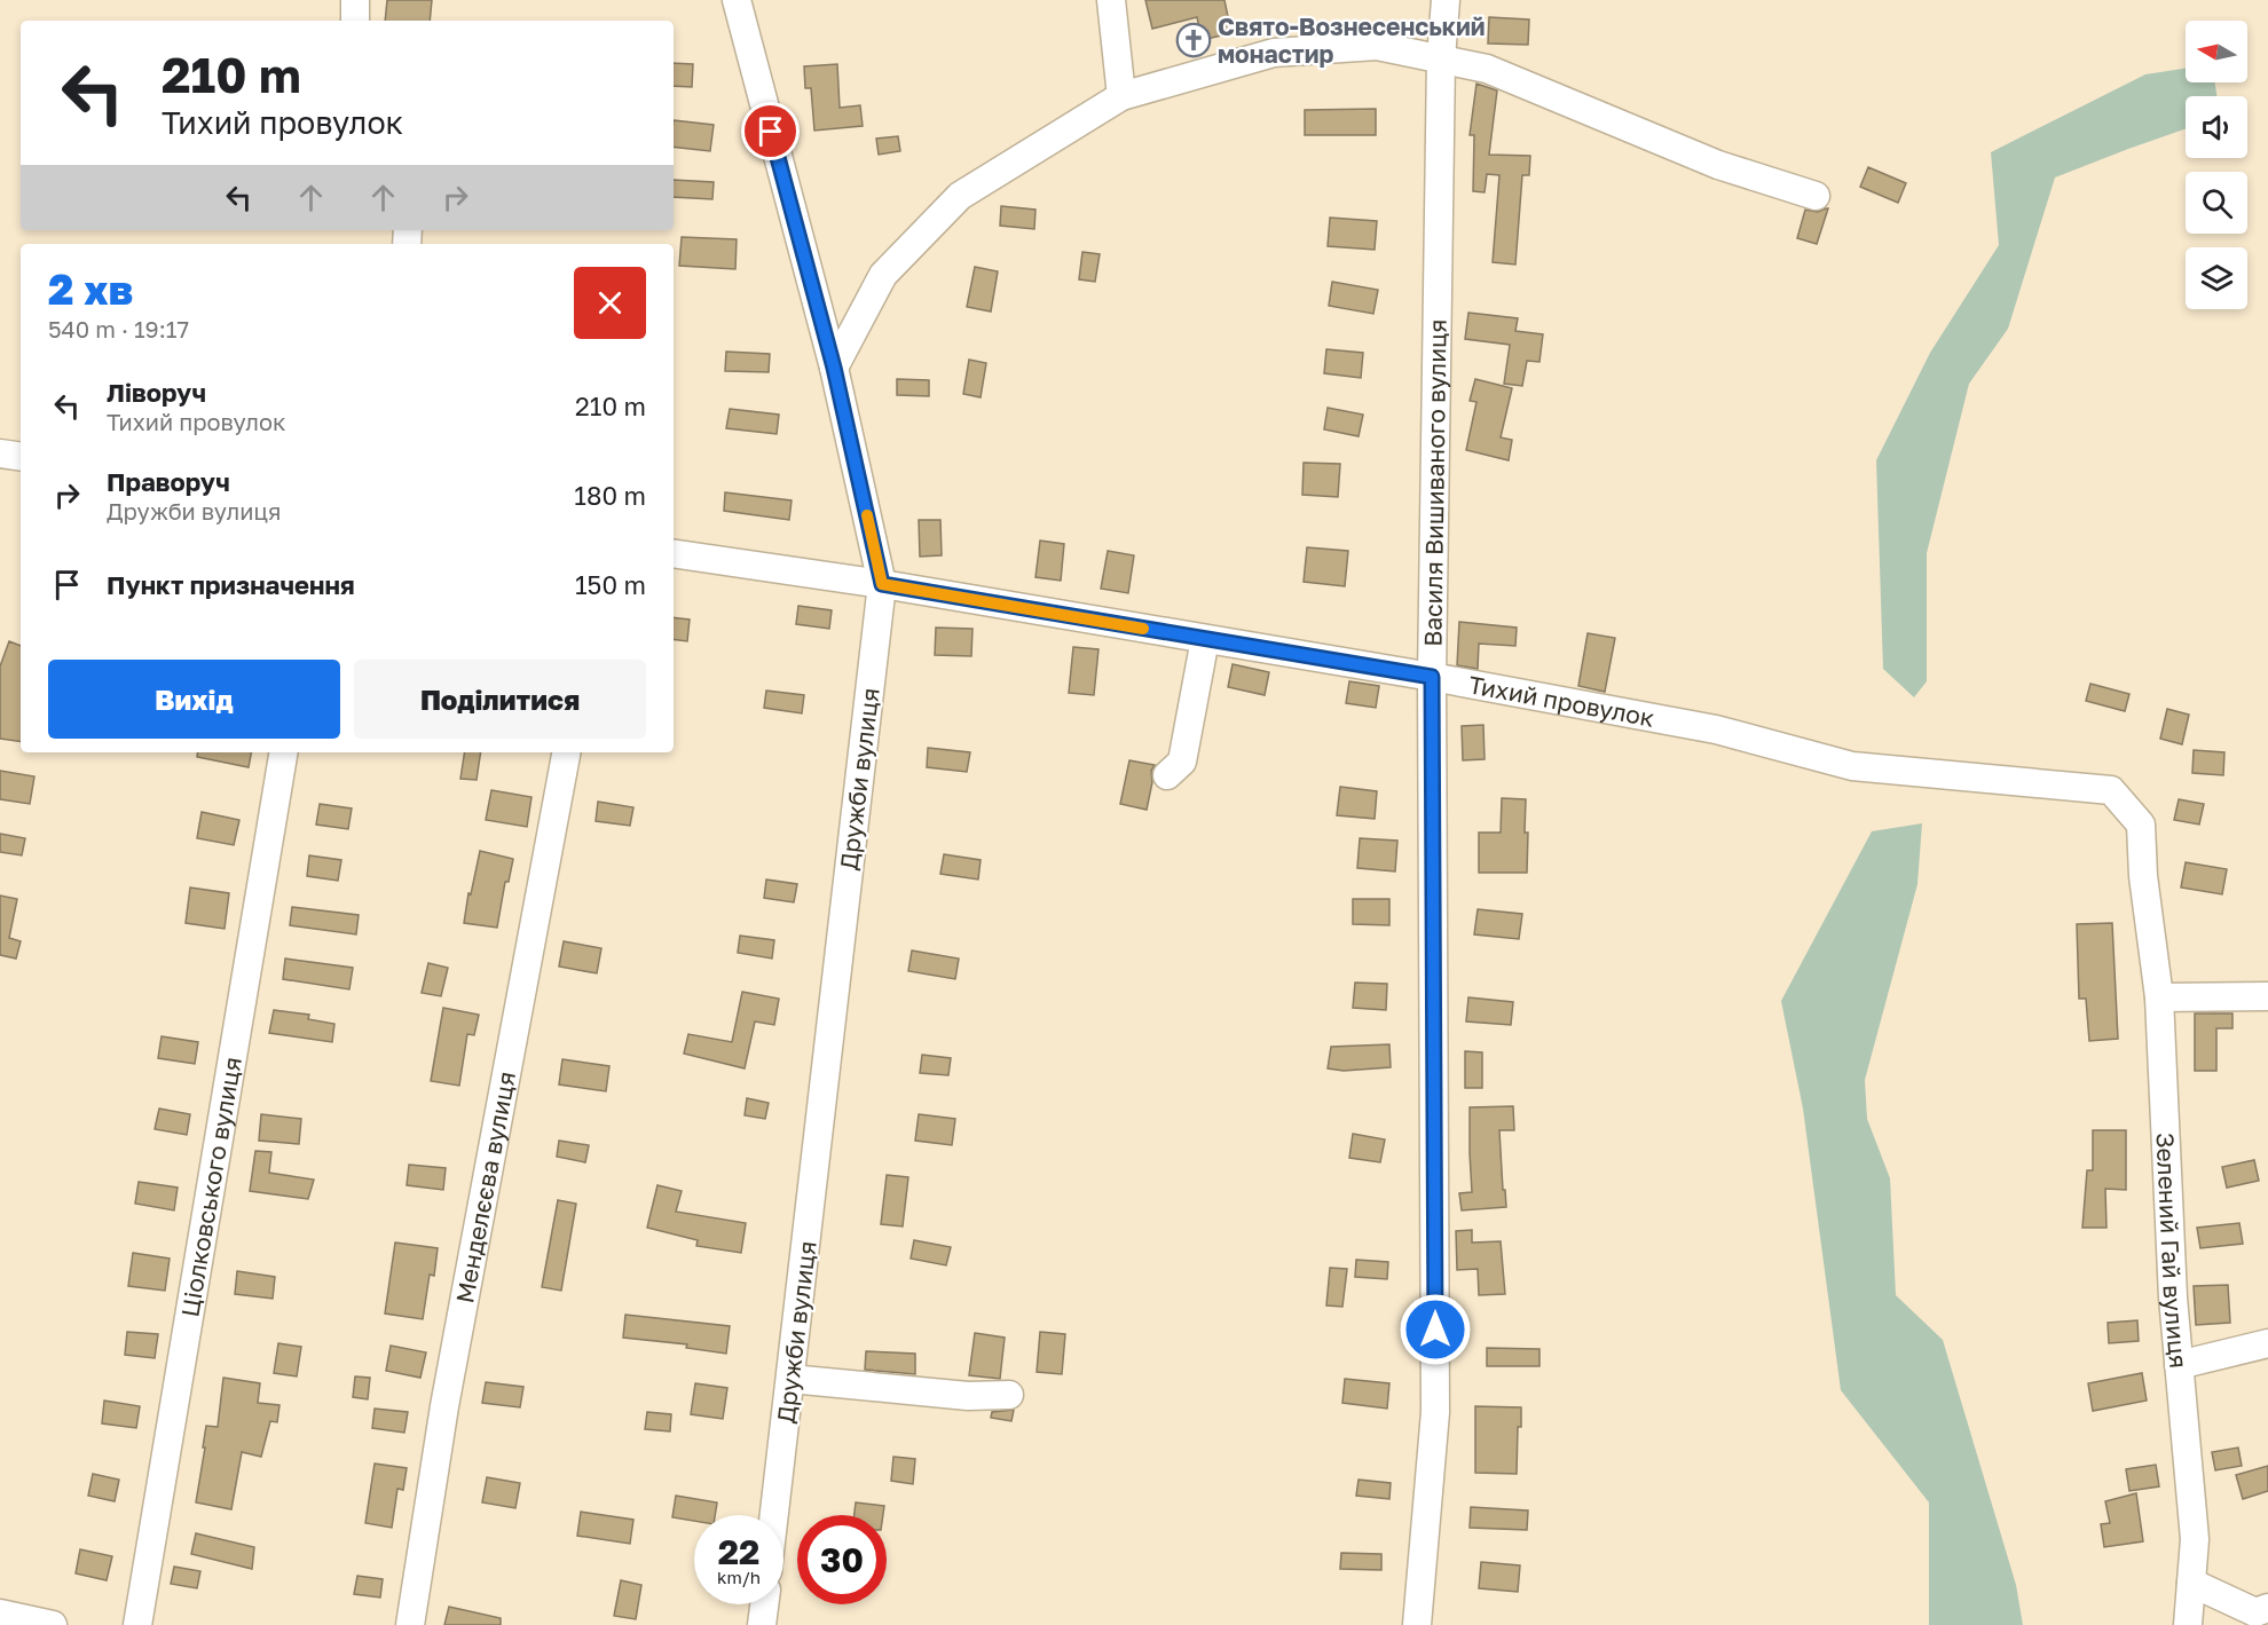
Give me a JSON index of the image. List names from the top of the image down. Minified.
{"streets":{"street":["Василя Вишиваного вулиця","Тихий провулок","Дружби вулиця","Ціолковського вулиця","Менделєєва вулиця","Зелений Гай вулиця"]},"crossings":[["Василя Вишиваного вулиця","Тихий провулок"],["Тихий провулок","Дружби вулиця"],["Тихий провулок","Зелений Гай вулиця"]],"places":{"church":["Cвято-Вознесенський монастир"]},"north":"left","page":{"turn":["210 m","Тихий провулок"],"heading":["2 хв","540 m · 19:17"],"list":[{"name":"Ліворуч","note":"Тихий провулок","value":"210 m"},{"name":"Праворуч","note":"Дружби вулиця","value":"180 m"},{"name":"Пункт призначення","value":"150 m"}],"buttons":["Вихід","Поділитися"],"speed":"22 km/h","limit":"30"}}
